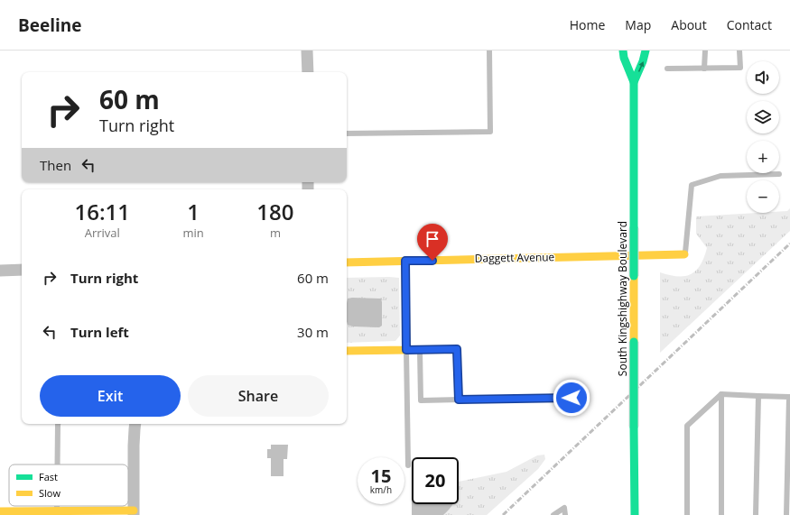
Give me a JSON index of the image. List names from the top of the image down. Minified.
{"streets":{"street":["Daggett Avenue","South Kingshighway Boulevard"]},"legend":["Fast","Slow"],"page":{"header":"Beeline","nav":["Home","Map","About","Contact"],"map_buttons":["+","−"],"turn":["60 m","Turn right"],"then":"Then","eta":["16:11","Arrival","1","min","180","m"],"list":[{"name":"Turn right","value":"60 m"},{"name":"Turn left","value":"30 m"}],"buttons":["Exit","Share"],"speed":"15 km/h","limit":"20"}}
